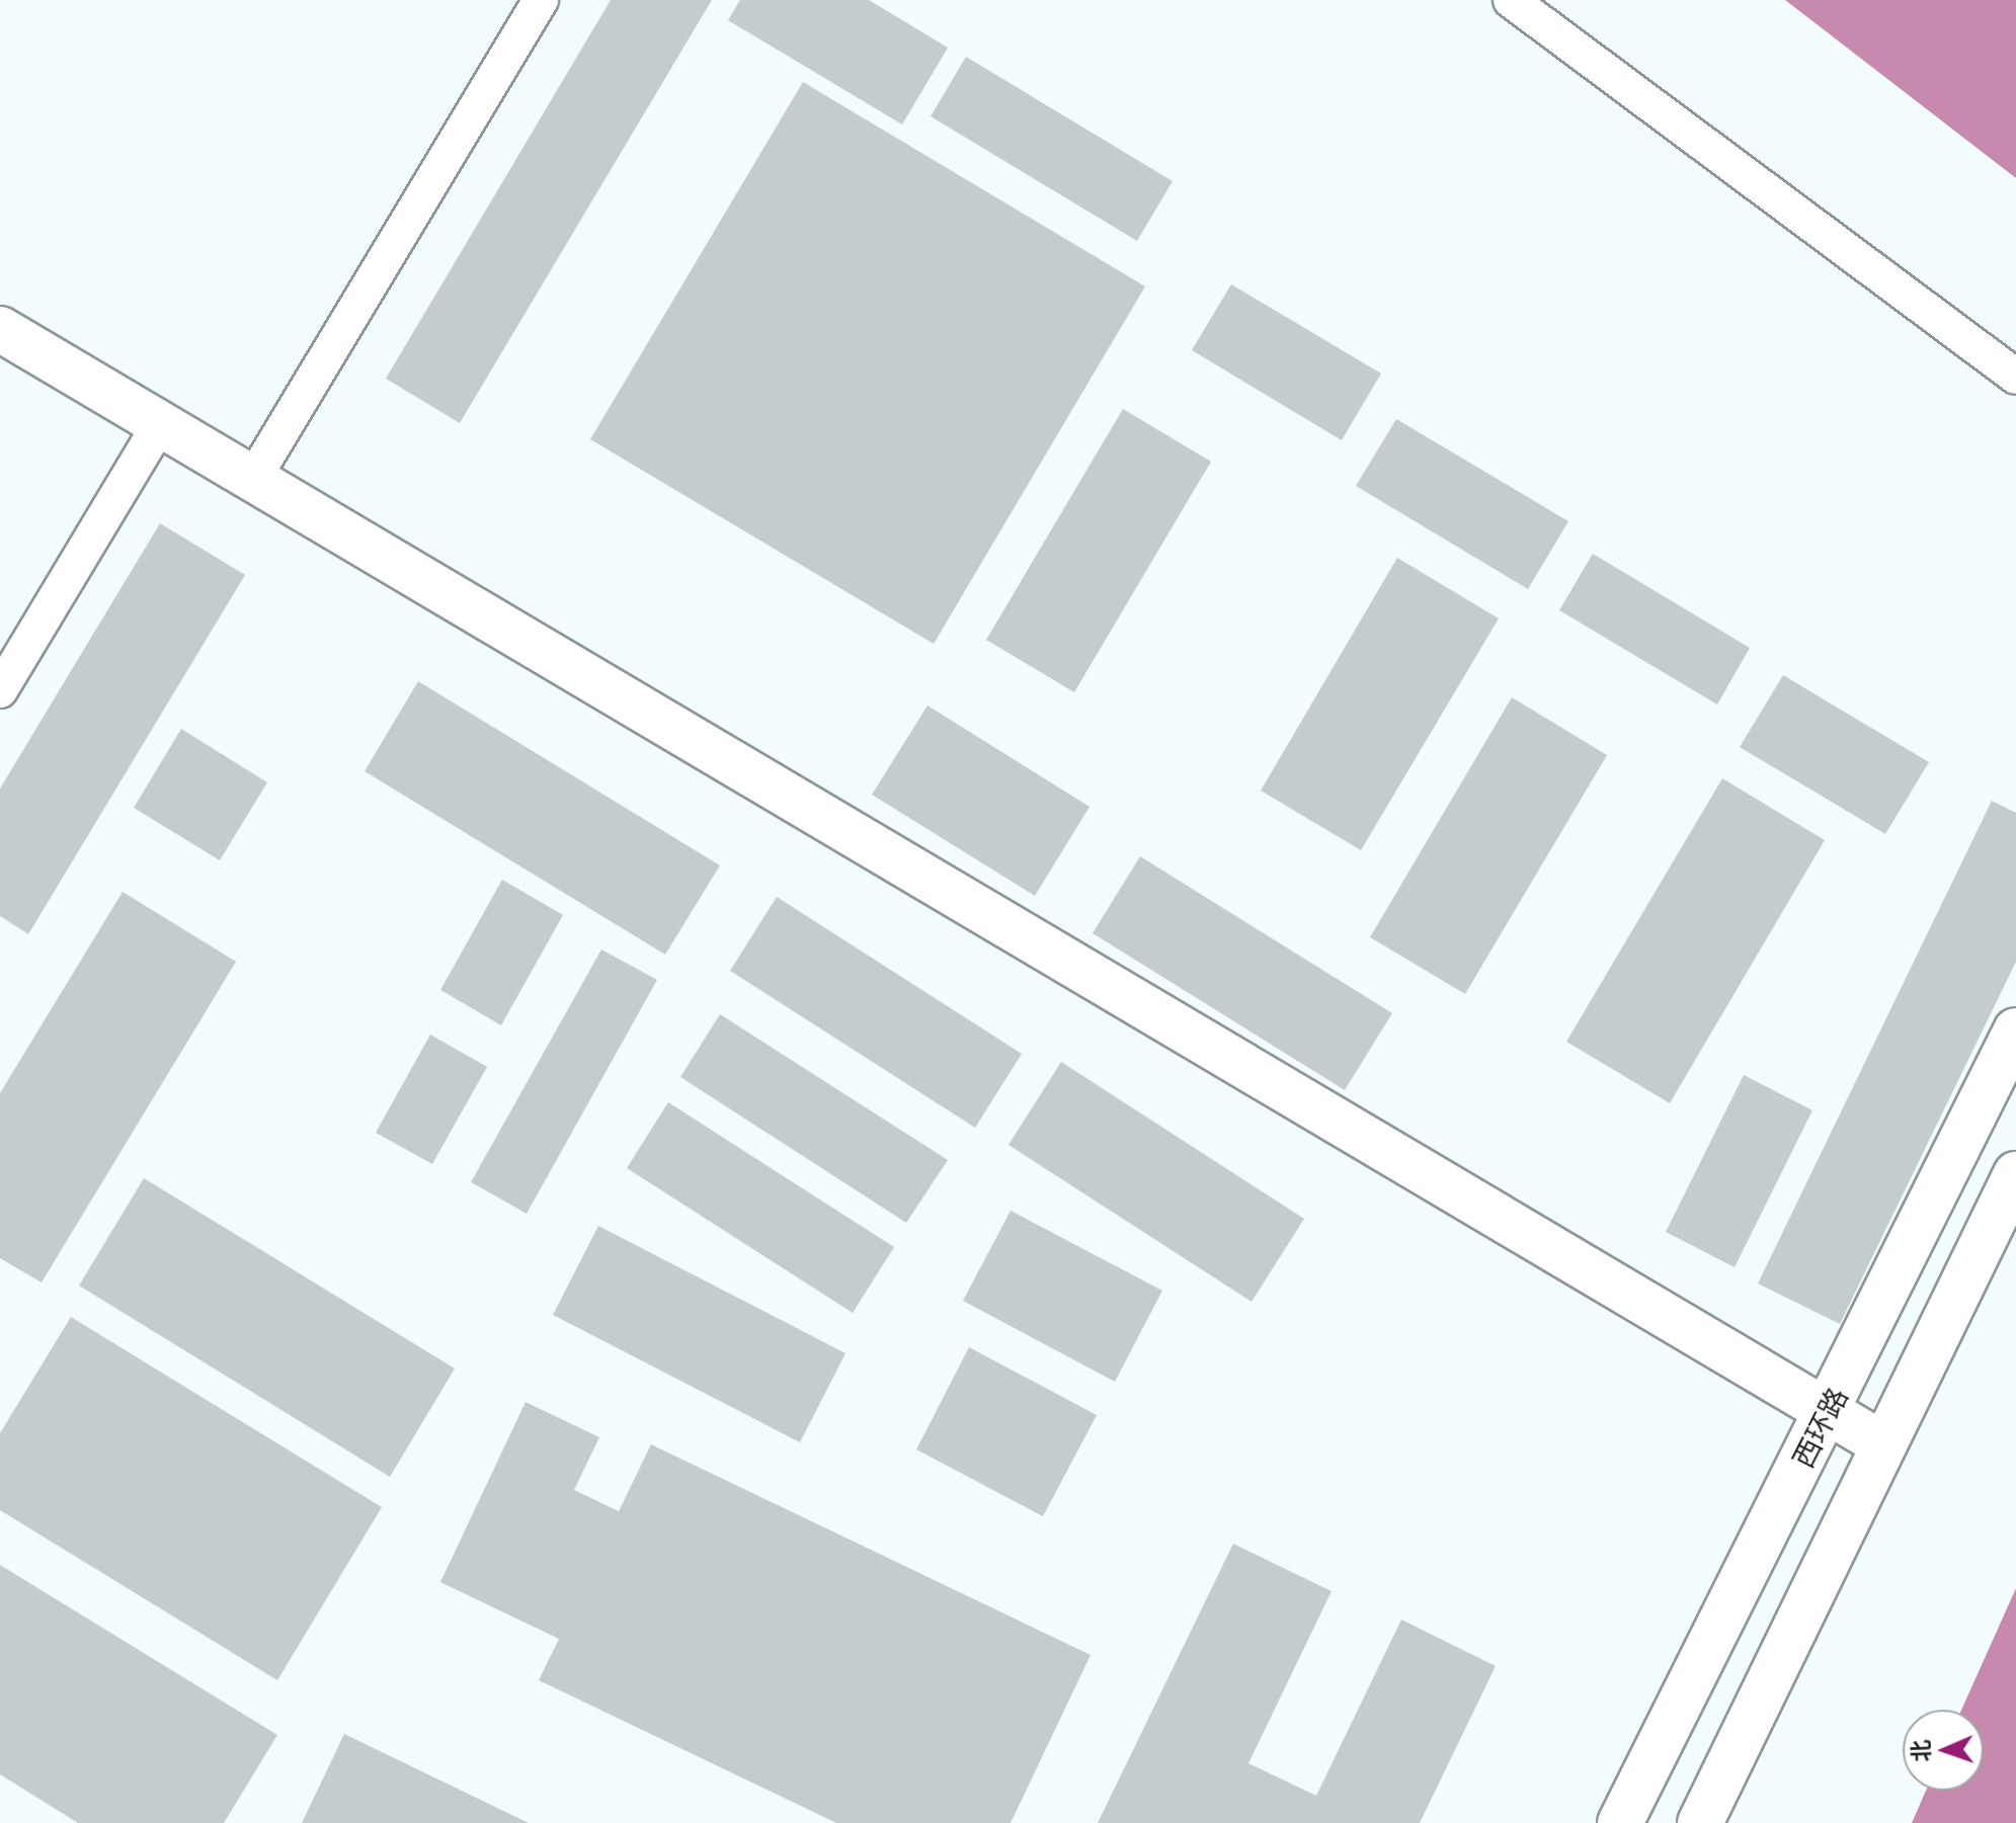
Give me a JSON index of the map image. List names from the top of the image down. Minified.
{"streets":{"street":["西环路"]},"north":"left"}
